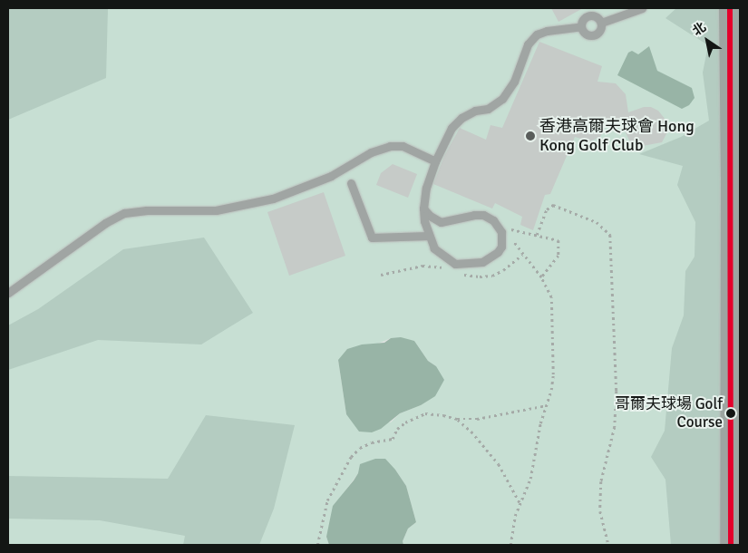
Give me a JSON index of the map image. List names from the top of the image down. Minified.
{"places":["香港高爾夫球會 Hong Kong Golf Club","哥爾夫球場 Golf Course"],"north":"top left"}
